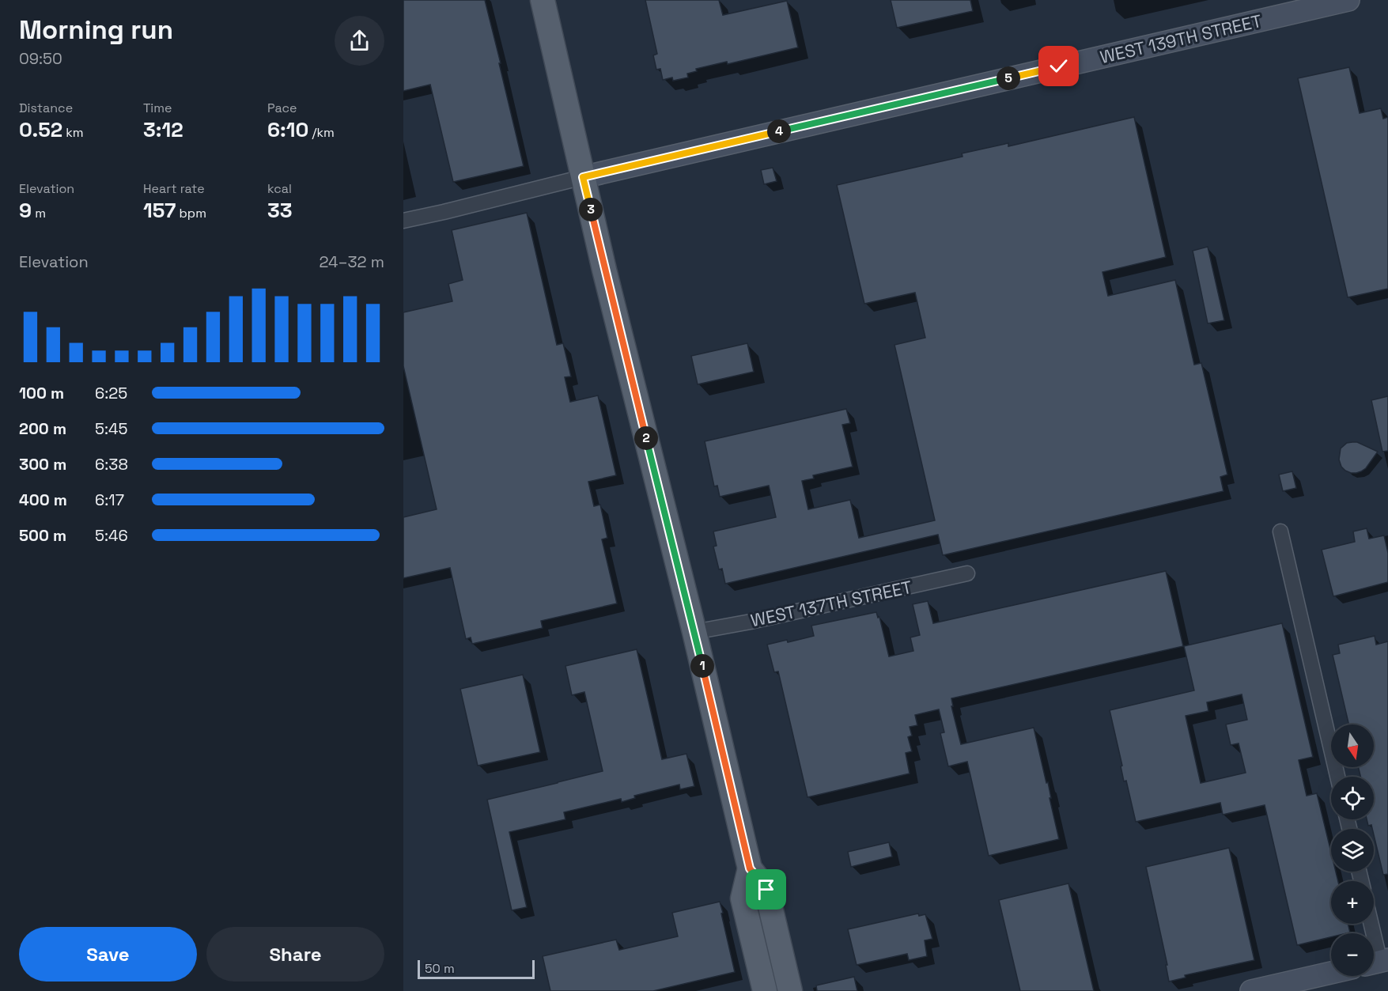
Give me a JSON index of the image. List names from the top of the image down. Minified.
{"streets":{"street":["WEST 139TH STREET","WEST 137TH STREET"]},"scale_bar":"50 m","north":"bottom","page":{"heading":["Morning run","09:50"],"pins":["5","4","3","2","1"],"stats":[["Distance","0.52 km"],["Time","3:12"],["Pace","6:10 /km"],["Elevation","9 m"],["Heart rate","157 bpm"],["kcal","33"]],"chart":["Elevation","24–32 m"],"list":[{"name":"100 m","note":"6:25"},{"name":"200 m","note":"5:45"},{"name":"300 m","note":"6:38"},{"name":"400 m","note":"6:17"},{"name":"500 m","note":"5:46"}],"map_buttons":["+","−"],"buttons":["Save","Share"],"scale":"50 m"}}
